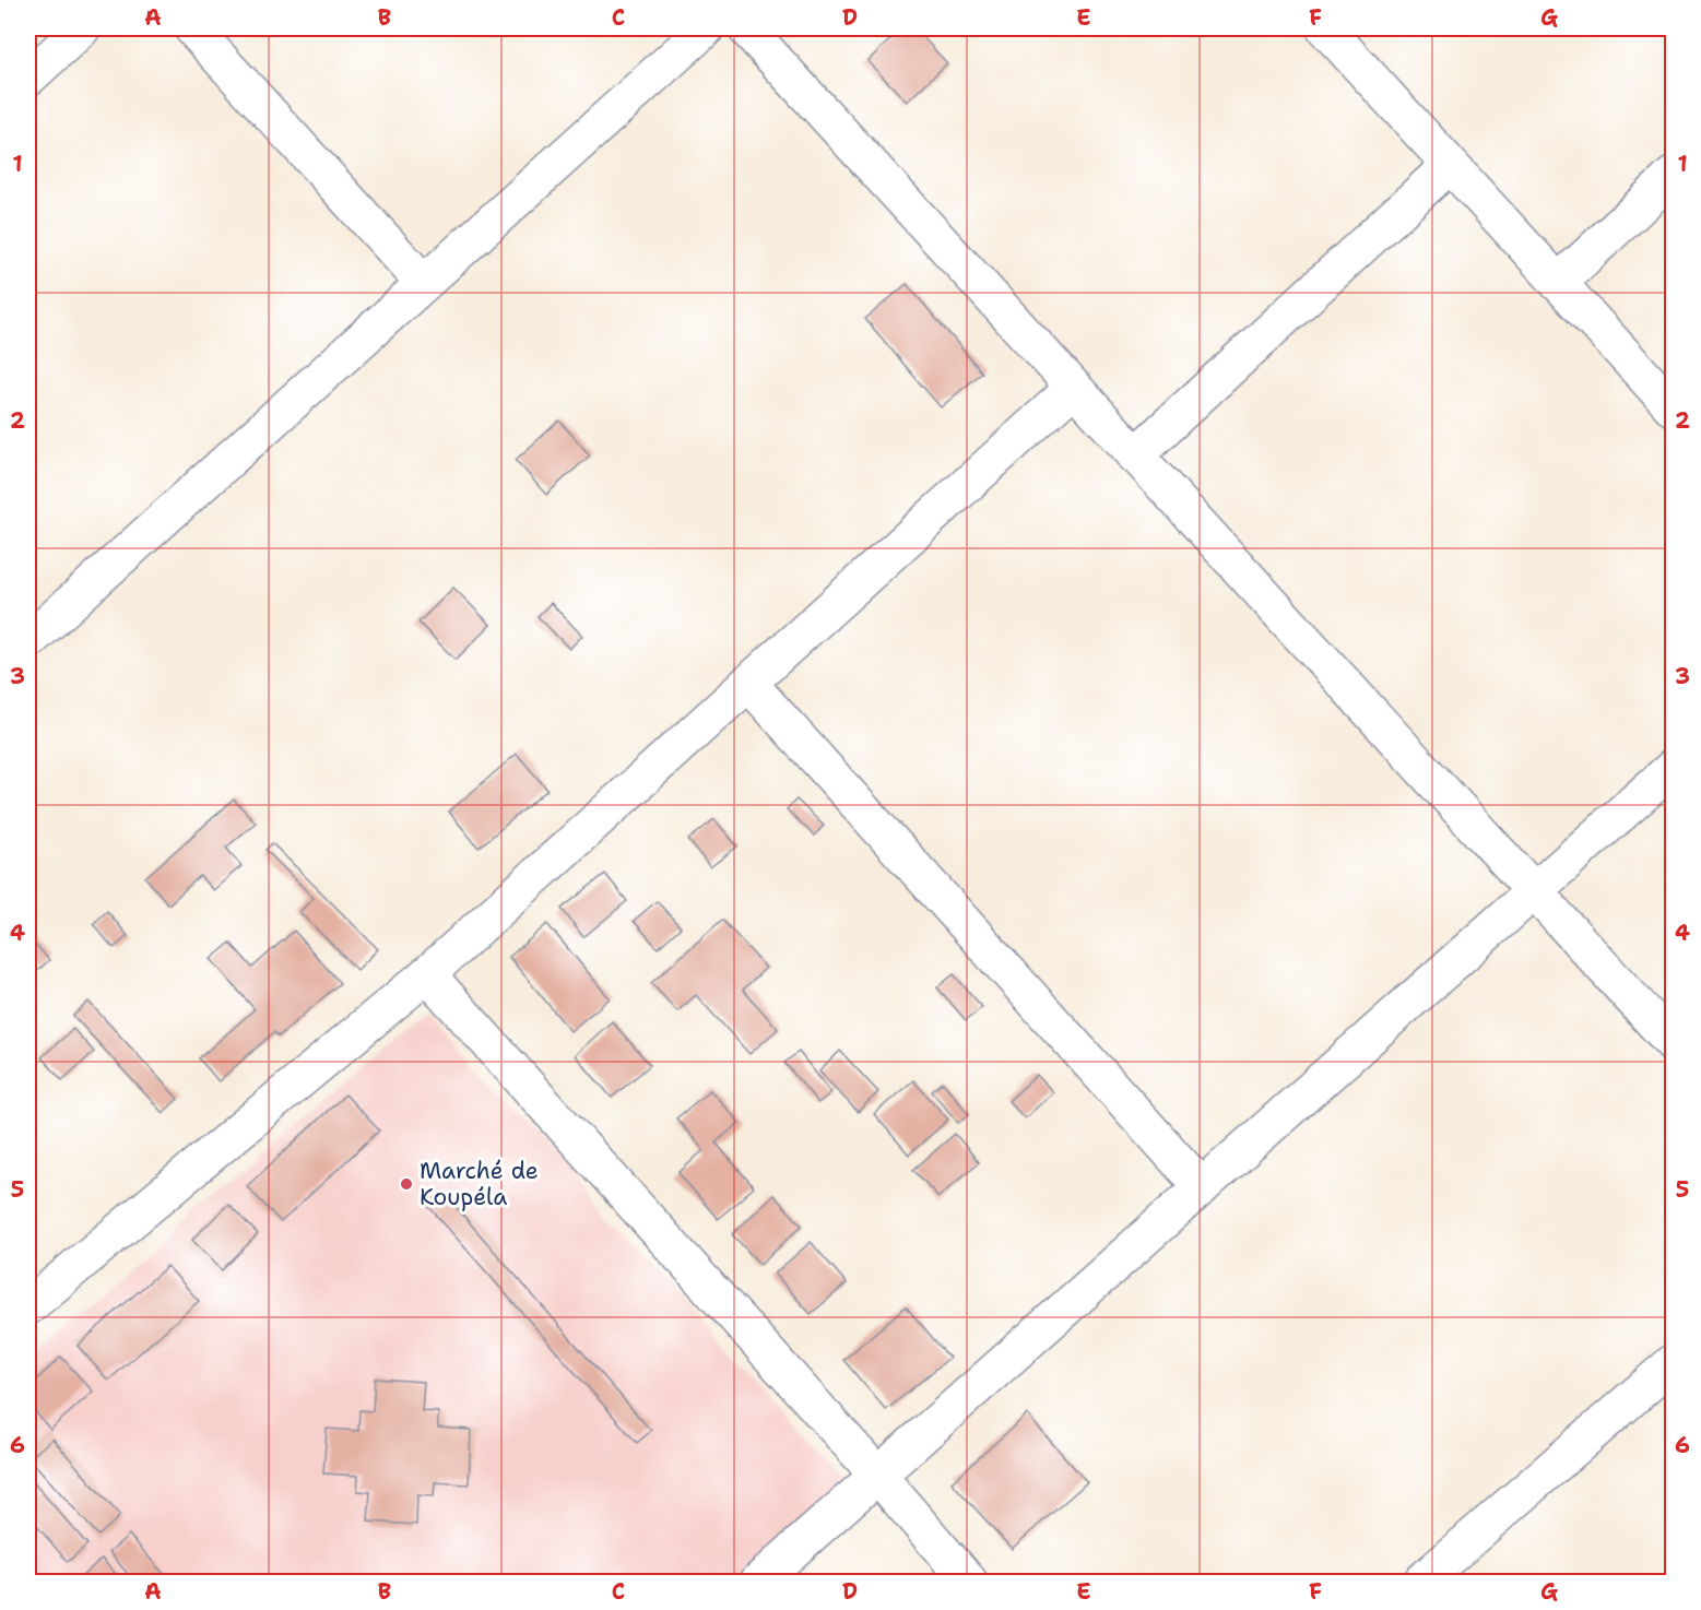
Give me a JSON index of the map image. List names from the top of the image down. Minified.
{"places":["Marché de Koupéla"],"grid":{"columns":["A","B","C","D","E","F","G"],"rows":["1","2","3","4","5","6"]}}
